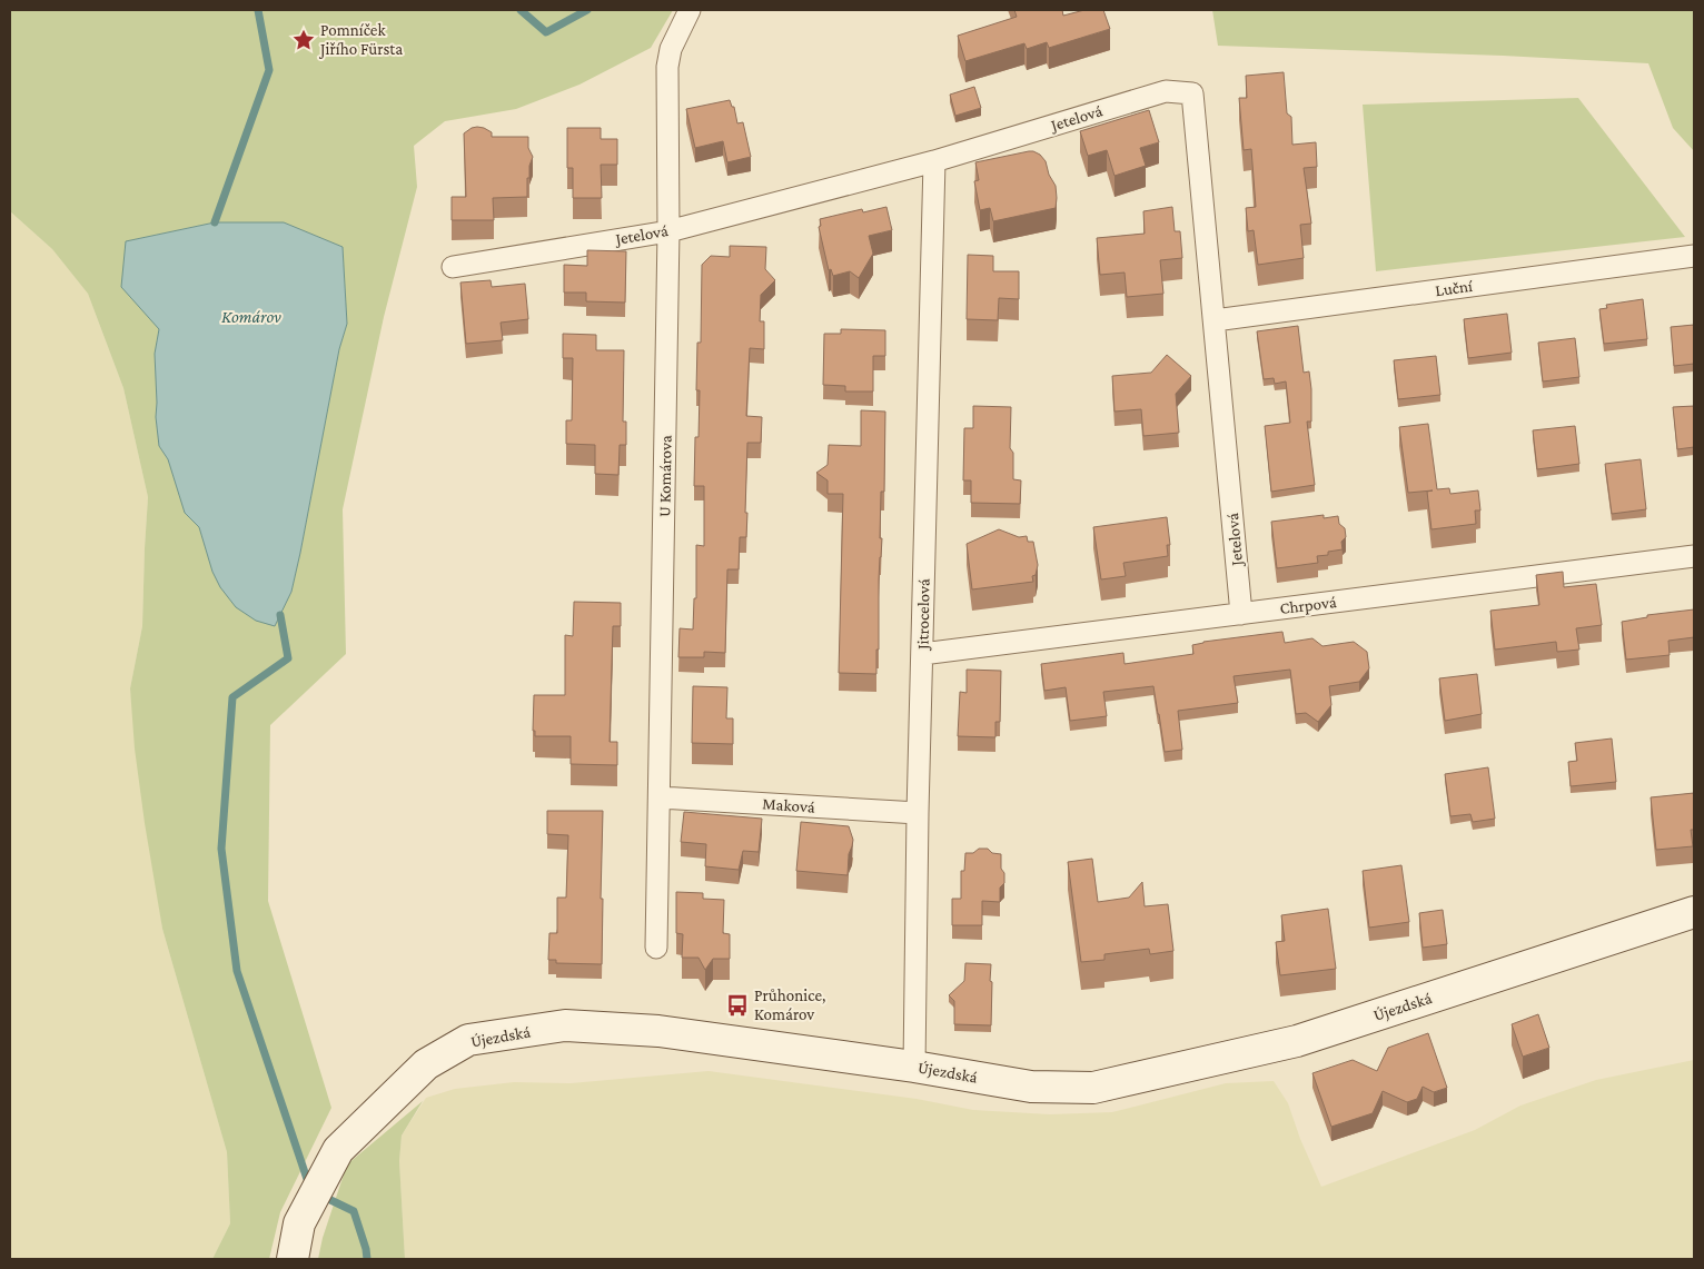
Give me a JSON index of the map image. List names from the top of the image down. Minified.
{"streets":{"street":["Jetelová","Luční","U Komárova","Chrpová","Jitrocelová","Maková","Újezdská"]},"crossings":[["Jetelová","Luční"],["Jetelová","U Komárova"],["Jetelová","Chrpová"],["Jetelová","Jitrocelová"],["U Komárova","Maková"],["Chrpová","Jitrocelová"],["Jitrocelová","Maková"],["Jitrocelová","Újezdská"]],"water":["Komárov"],"places":{"place":["Pomníček Jiřího Fürsta"],"bus stop":["Průhonice, Komárov"]}}
